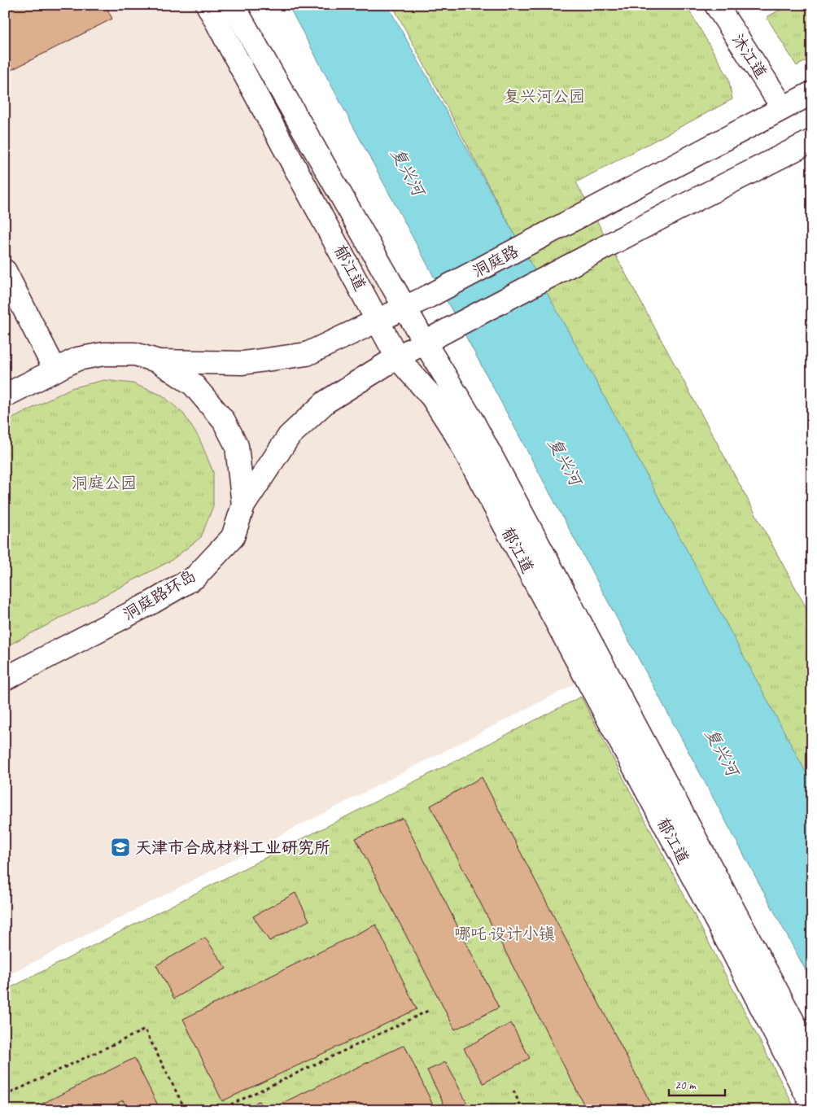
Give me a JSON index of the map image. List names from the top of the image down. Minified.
{"streets":{"main road":["沐江道","洞庭路","郁江道","洞庭路环岛"]},"crossings":[["沐江道","洞庭路"],["洞庭路","郁江道"],["洞庭路","洞庭路环岛"]],"water":["复兴河"],"parks":["复兴河公园","洞庭公园","哪吒·设计小镇"],"places":{"school or university":["天津市合成材料工业研究所"]},"scale_bar":"20 m"}
